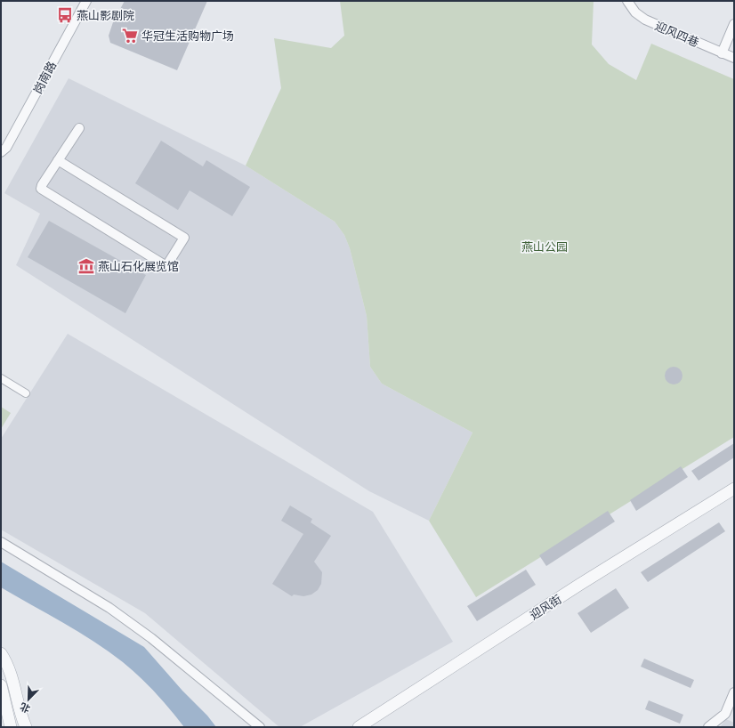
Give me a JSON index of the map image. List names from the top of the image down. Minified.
{"streets":{"street":["迎风四巷","岗南路","迎风街"]},"parks":["燕山公园"],"places":{"bus stop":["燕山影剧院"],"supermarket":["华冠生活购物广场"],"museum":["燕山石化展览馆"]},"north":"bottom left"}
